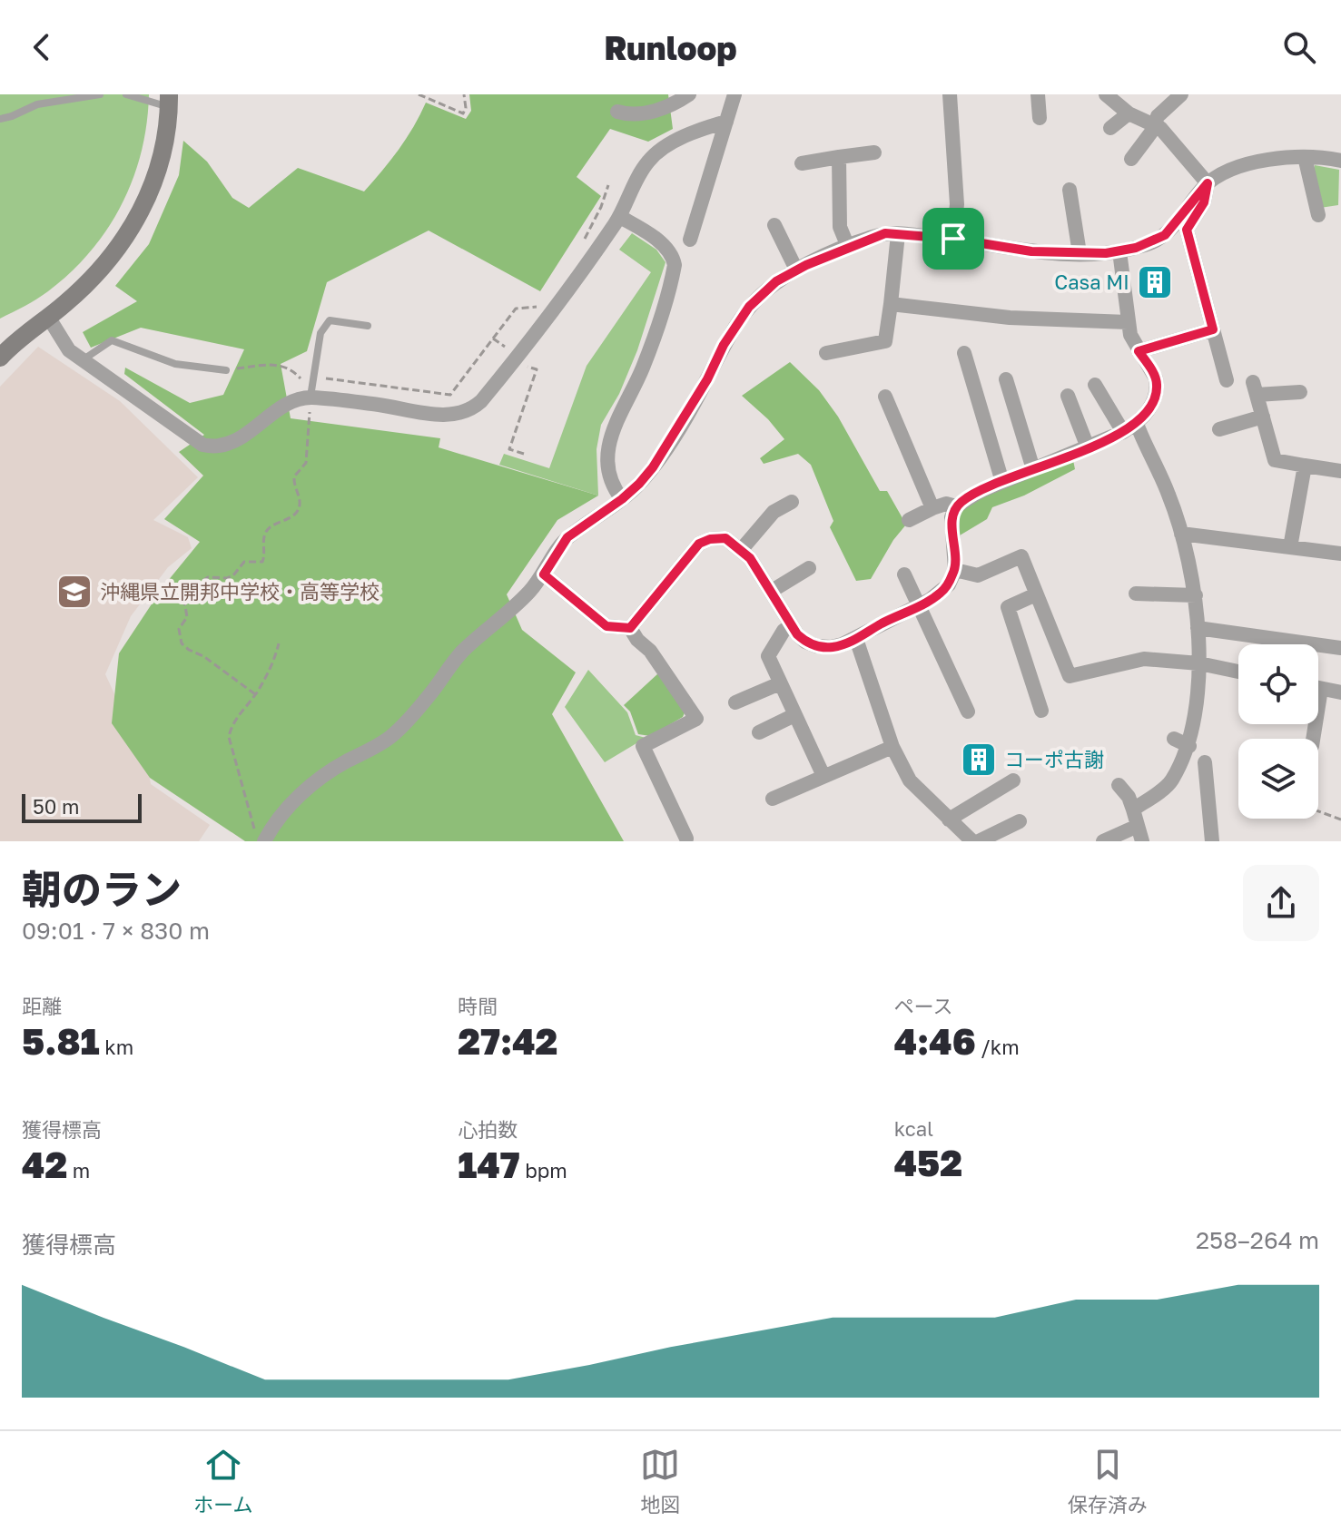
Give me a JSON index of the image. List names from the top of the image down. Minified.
{"places":{"building":["Casa MI","コーポ古謝"],"school or university":["沖縄県立開邦中学校・高等学校"]},"scale_bar":"50 m","page":{"header":"Runloop","scale":"50 m","heading":["朝のラン","09:01 · 7 × 830 m"],"stats":[["距離","5.81 km"],["時間","27:42"],["ペース","4:46 /km"],["獲得標高","42 m"],["心拍数","147 bpm"],["kcal","452"]],"chart":["獲得標高","258–264 m"],"tabs":["ホーム","地図","保存済み"]}}
